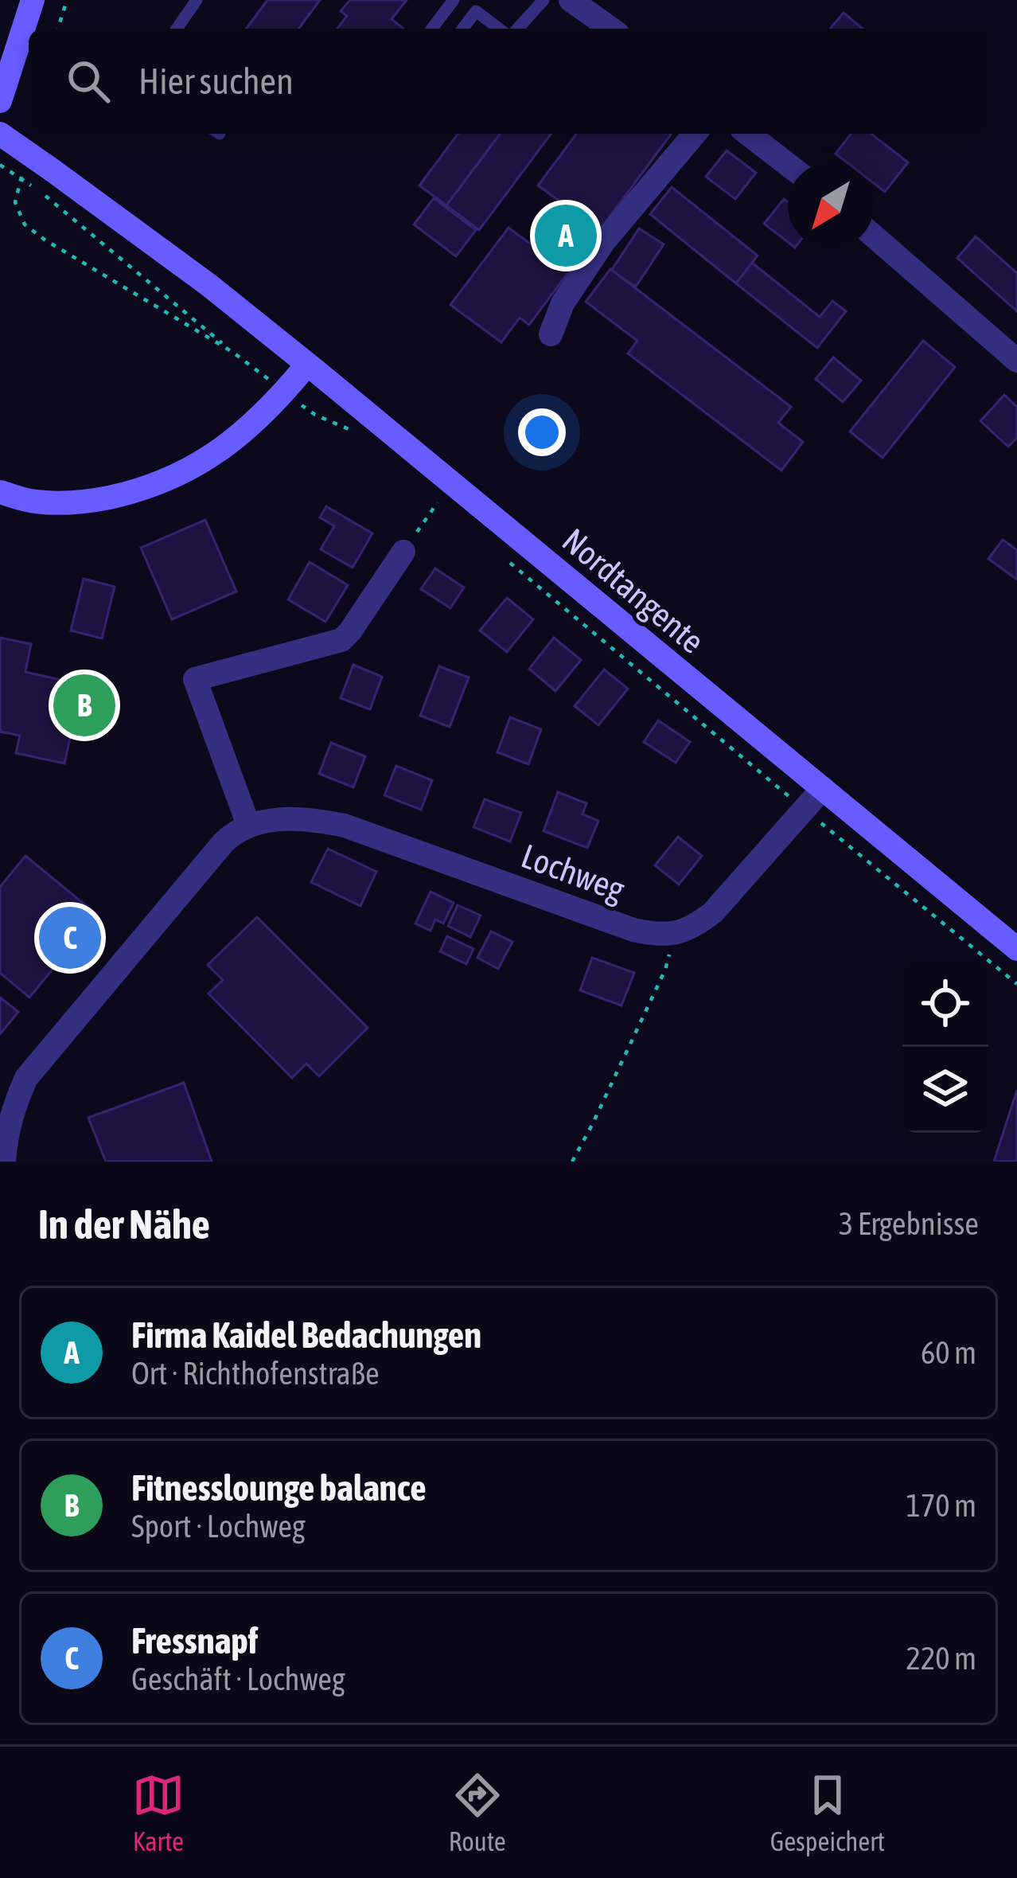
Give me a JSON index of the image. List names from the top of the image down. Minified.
{"streets":{"main road":["Nordtangente"],"street":["Lochweg"]},"north":"bottom left","page":{"search":"Hier suchen","pins":["A","B","C"],"heading":["In der Nähe","3 Ergebnisse"],"list":[{"mark":"A","name":"Firma Kaidel Bedachungen","note":"Ort · Richthofenstraße","value":"60 m"},{"mark":"B","name":"Fitnesslounge balance","note":"Sport · Lochweg","value":"170 m"},{"mark":"C","name":"Fressnapf","note":"Geschäft · Lochweg","value":"220 m"}],"nav":["Karte","Route","Gespeichert"]}}
